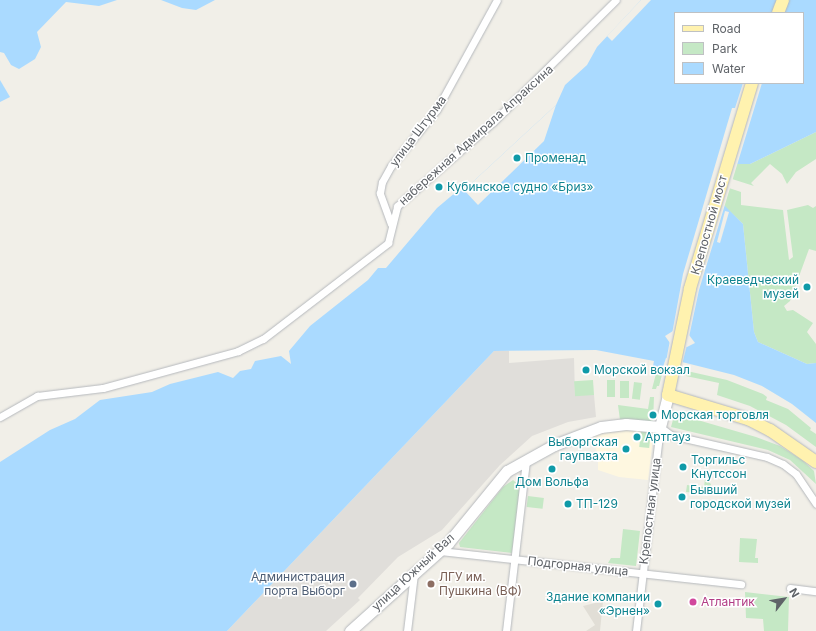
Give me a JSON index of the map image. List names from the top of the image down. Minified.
{"streets":{"main road":["Крепостной мост","Крепостная улица"],"street":["улица Штурма","набережная Адмирала Апраксина","Подгорная улица","улица Южный Вал"]},"crossings":[["улица Штурма","набережная Адмирала Апраксина"],["Крепостной мост","Крепостная улица"],["Крепостная улица","Подгорная улица"],["Крепостная улица","улица Южный Вал"],["Подгорная улица","улица Южный Вал"]],"places":["Променад","Кубинское судно «Бриз»","Краеведческий музей","Морской вокзал","Морская торговля","Артгауз","Выборгская гаупвахта","Торгильс Кнутссон","Дом Вольфа","Бывший городской музей","ТП-129","Администрация порта Выборг","ЛГУ им. Пушкина (ВФ)","Атлантик","Здание компании «Эрнен»"],"legend":["Road","Park","Water"],"north":"top right"}
